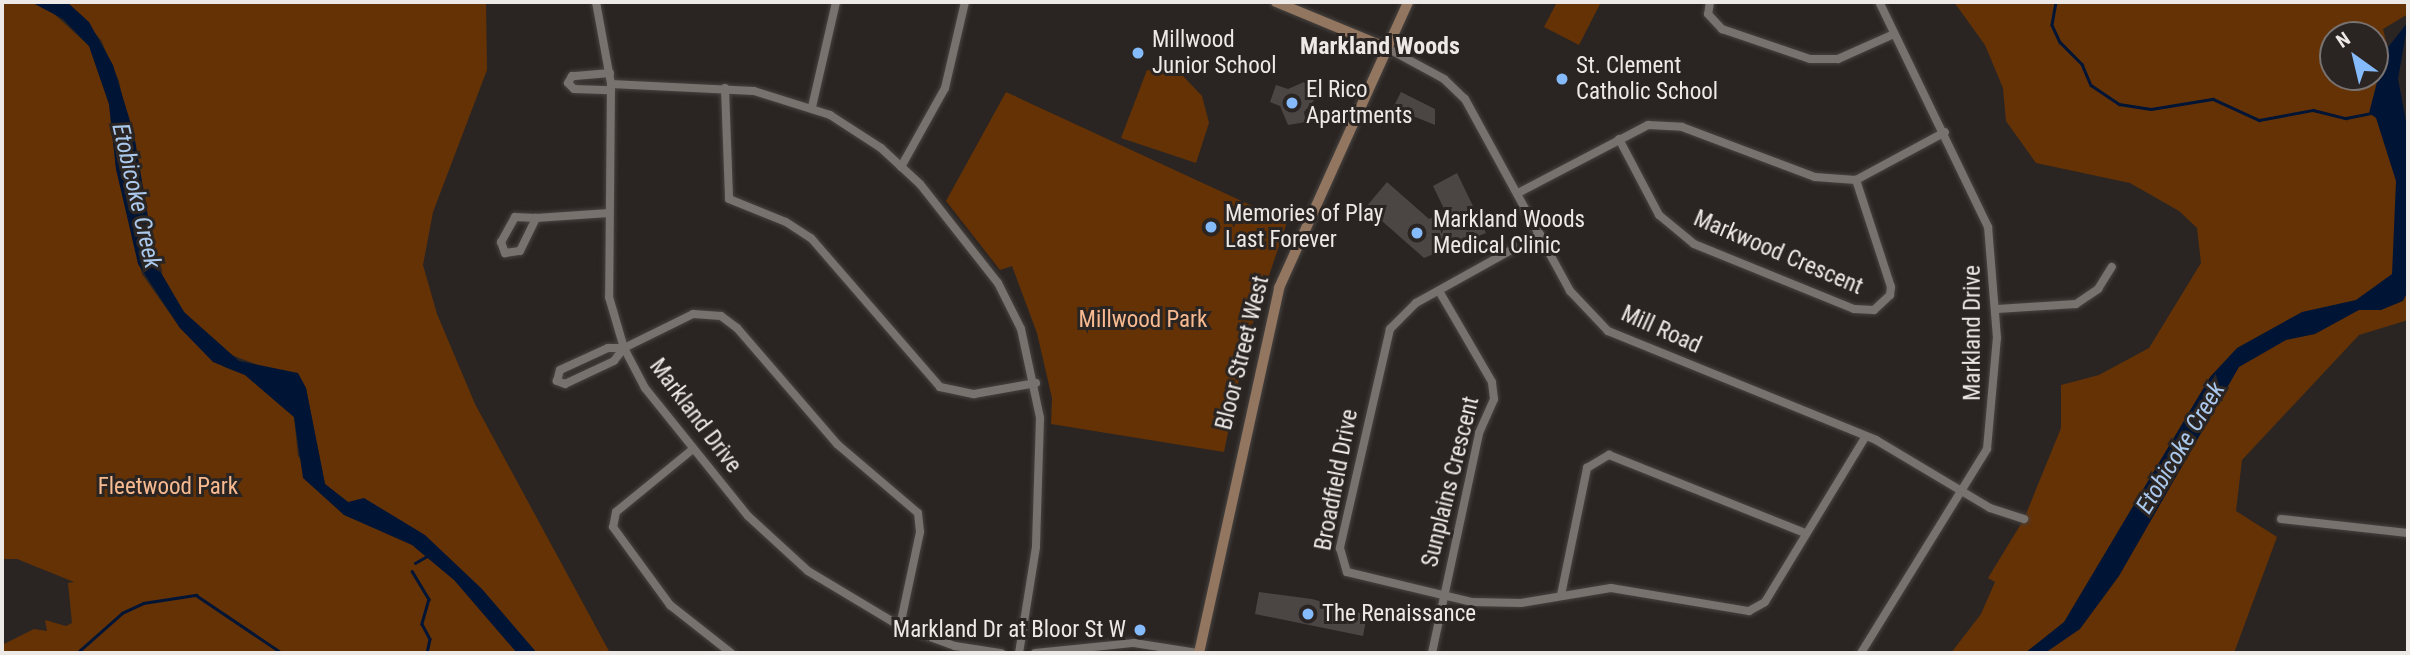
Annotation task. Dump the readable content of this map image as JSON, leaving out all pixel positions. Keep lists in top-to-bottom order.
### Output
{
  "streets": {
    "main road": ["Mill Road", "Bloor Street West"],
    "street": [
      "Markwood Crescent",
      "Markland Drive",
      "Broadfield Drive",
      "Sunplains Crescent"
    ]
  },
  "crossings": [
    ["Mill Road", "Markland Drive"],
    ["Mill Road", "Bloor Street West"],
    ["Mill Road", "Broadfield Drive"],
    ["Broadfield Drive", "Sunplains Crescent"]
  ],
  "districts": ["Markland Woods"],
  "water": ["Etobicoke Creek"],
  "parks": ["Millwood Park", "Fleetwood Park"],
  "places": [
    "Millwood Junior School",
    "St. Clement Catholic School",
    "El Rico Apartments",
    "Memories of Play Last Forever",
    "Markland Woods Medical Clinic",
    "The Renaissance",
    "Markland Dr at Bloor St W"
  ],
  "north": "top left"
}
